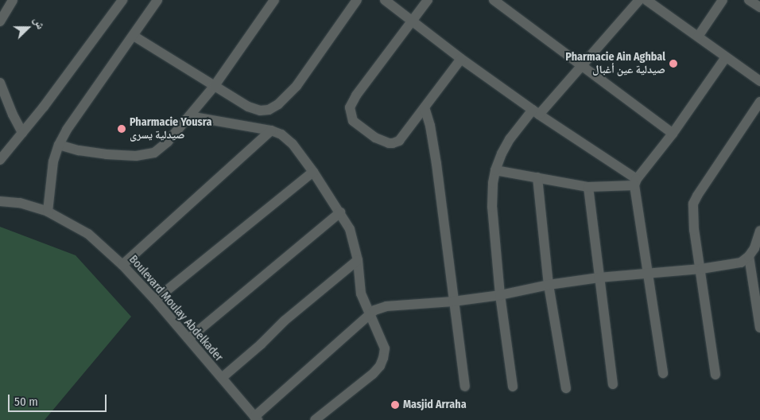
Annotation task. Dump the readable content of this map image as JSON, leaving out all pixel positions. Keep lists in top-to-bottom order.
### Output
{
  "streets": {
    "street": ["Boulevard Moulay Abdelkader"]
  },
  "places": ["Pharmacie Ain Aghbal صيدلية عين أغبال", "Pharmacie Yousra صيدلية يسرى", "Masjid Arraha"],
  "scale_bar": "50 m",
  "north": "right"
}
